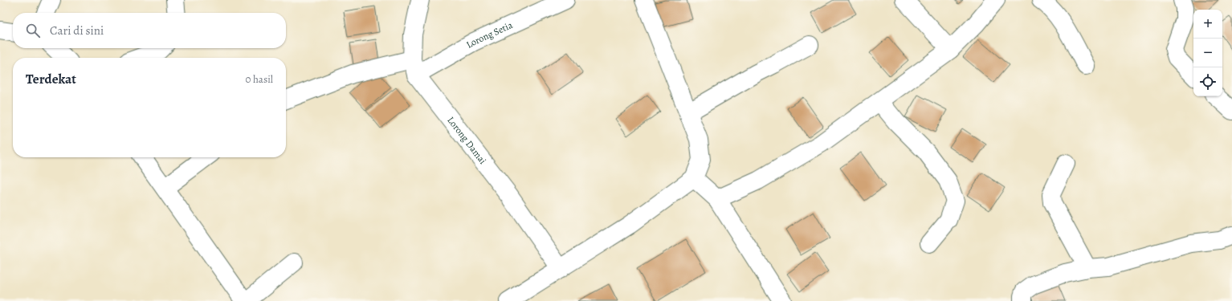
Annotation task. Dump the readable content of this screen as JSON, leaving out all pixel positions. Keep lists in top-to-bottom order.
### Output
{
  "streets": {
    "street": ["Lorong Setia", "Lorong Damai"]
  },
  "crossings": [
    ["Lorong Setia", "Lorong Damai"]
  ],
  "page": {
    "map_buttons": ["+", "−"],
    "search": "Cari di sini",
    "heading": ["Terdekat", "0 hasil"]
  }
}
